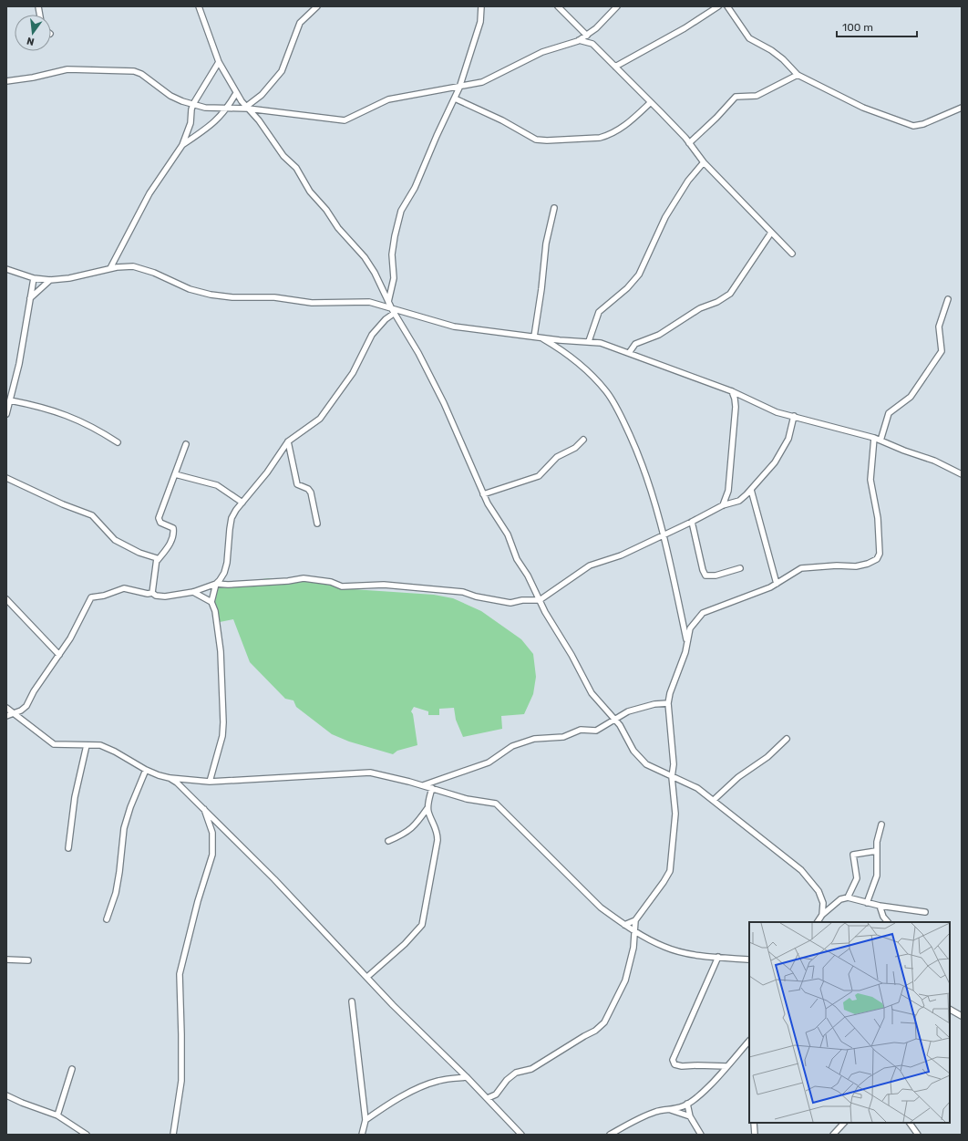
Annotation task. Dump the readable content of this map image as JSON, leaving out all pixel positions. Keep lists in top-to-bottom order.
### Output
{
  "scale_bar": "100 m",
  "north": "bottom"
}
